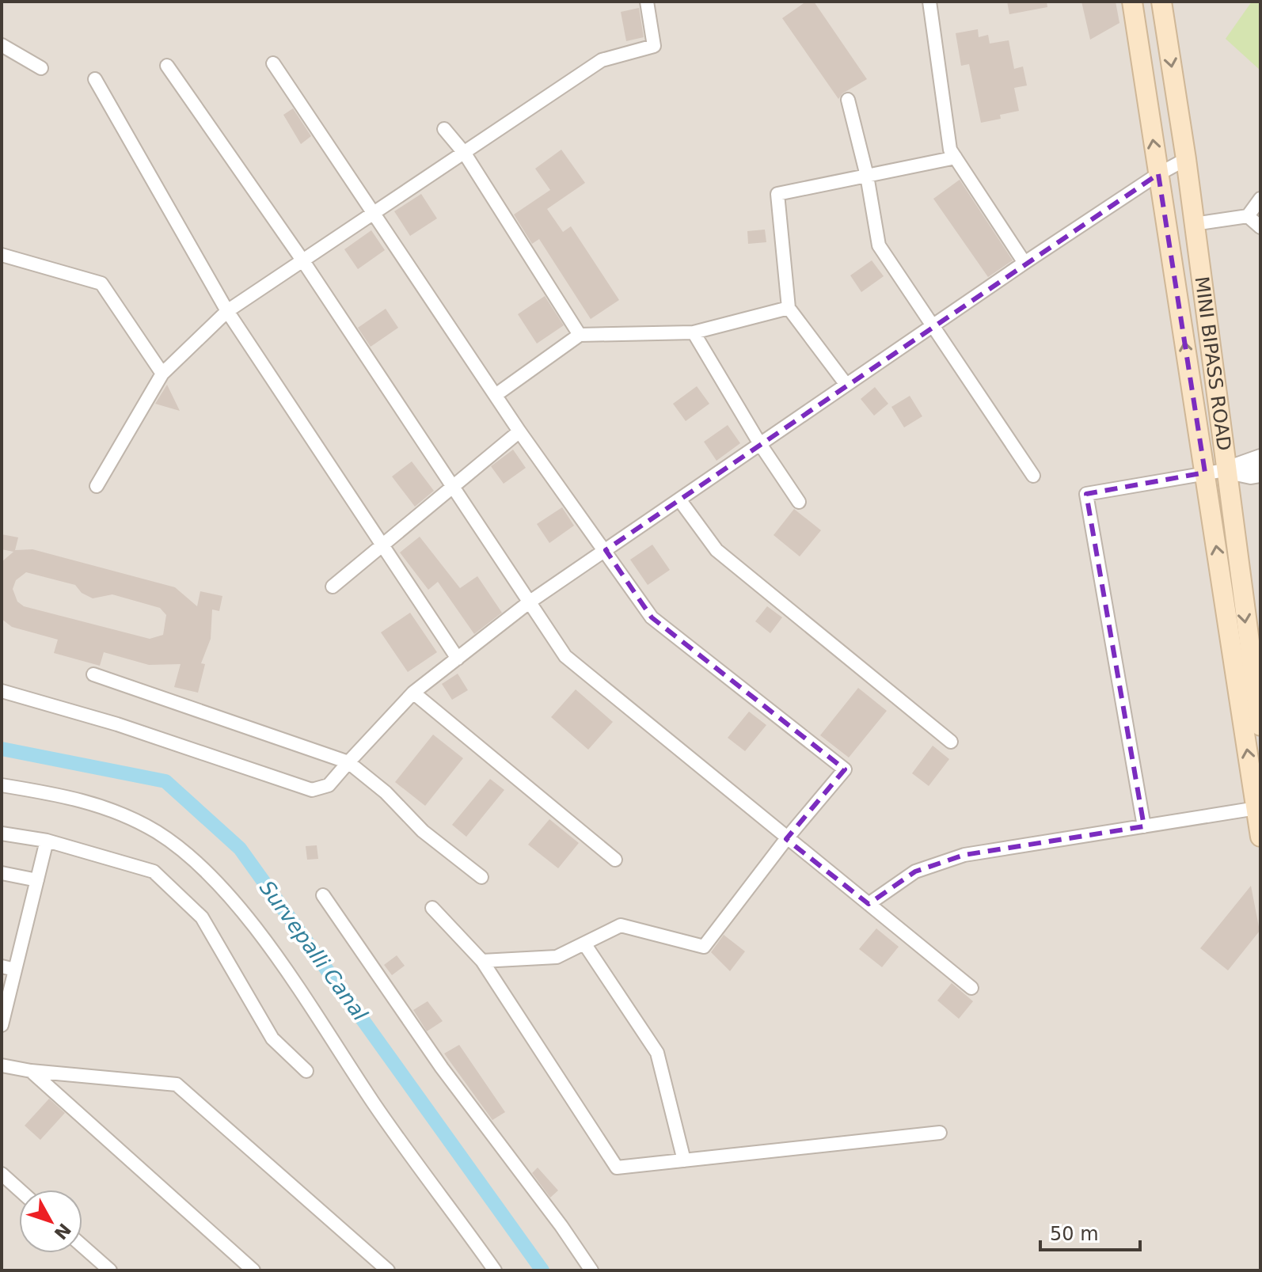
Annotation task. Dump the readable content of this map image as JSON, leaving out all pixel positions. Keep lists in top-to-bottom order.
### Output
{
  "streets": {
    "main road": ["MINI BIPASS ROAD"]
  },
  "water": ["Survepalli Canal"],
  "scale_bar": "50 m",
  "north": "bottom right"
}
